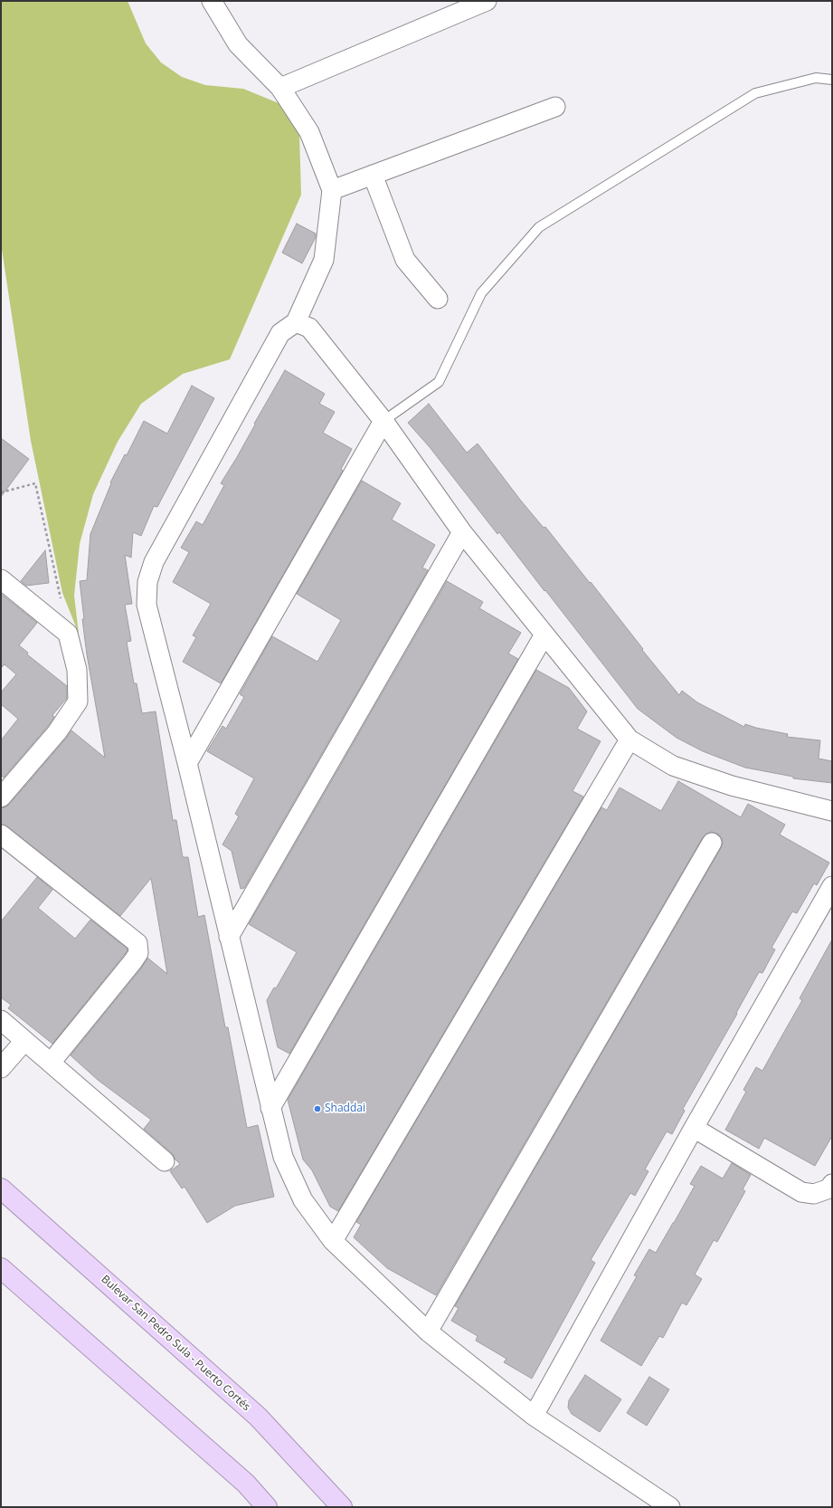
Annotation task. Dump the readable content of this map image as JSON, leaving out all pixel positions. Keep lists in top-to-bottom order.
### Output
{
  "streets": {
    "highway": ["Bulevar San Pedro Sula - Puerto Cortés"]
  },
  "places": ["Shaddai"]
}
